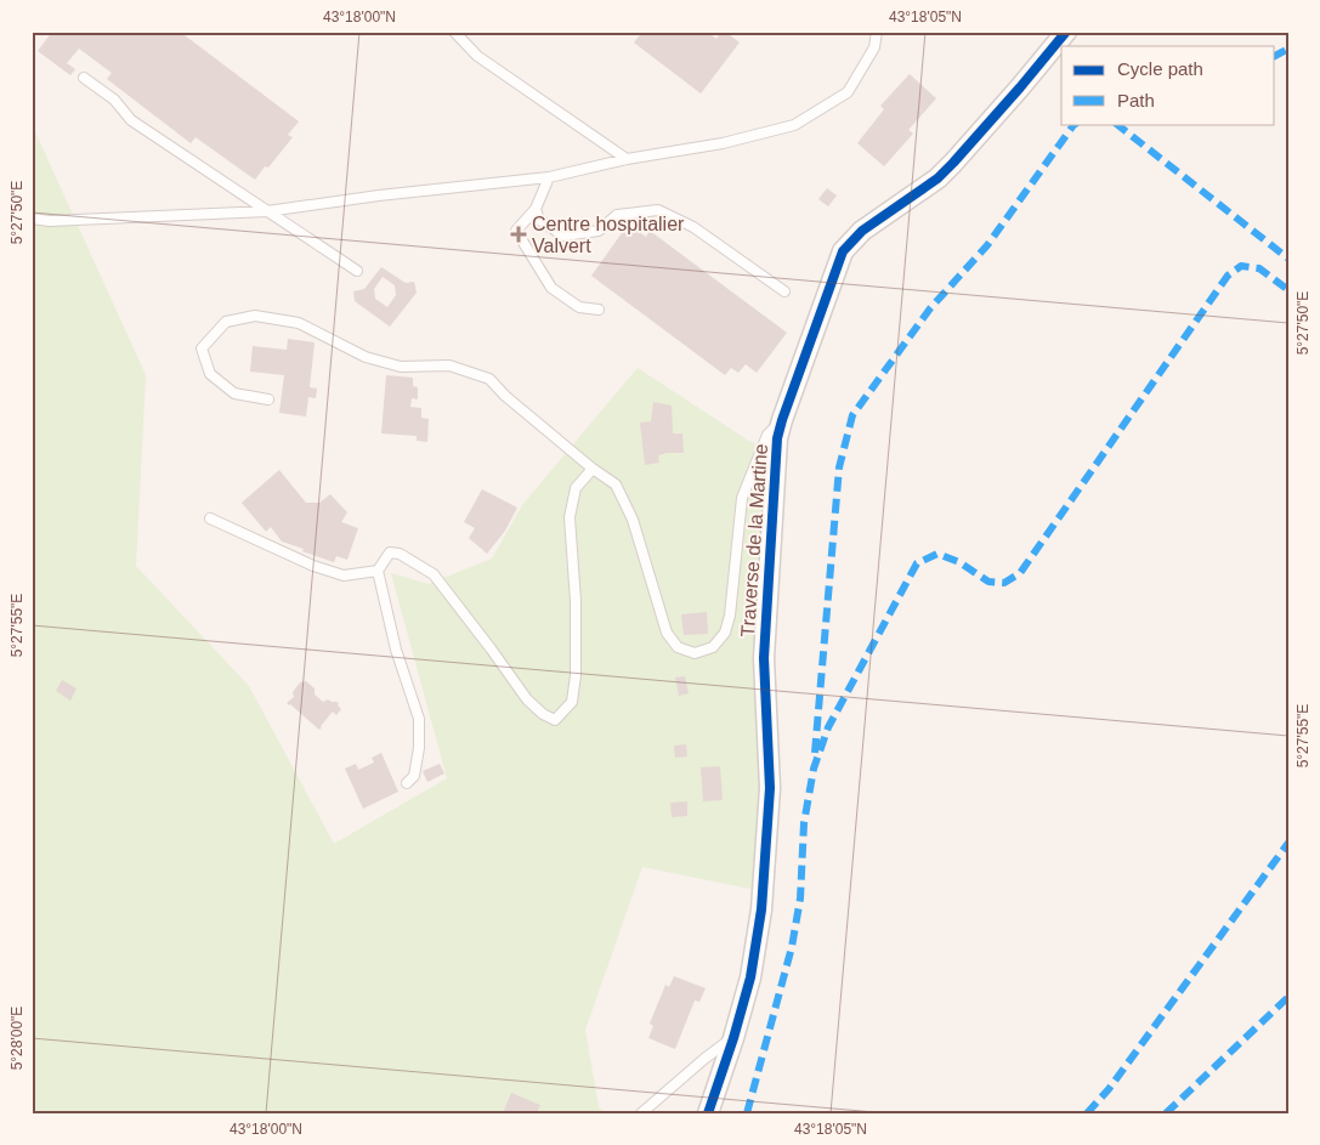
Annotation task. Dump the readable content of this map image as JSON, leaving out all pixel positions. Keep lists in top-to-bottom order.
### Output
{
  "streets": {
    "street": ["Traverse de la Martine"]
  },
  "places": {
    "health": ["Centre hospitalier Valvert"]
  },
  "legend": ["Cycle path", "Path"],
  "coordinates": [
    "43°18'00\"N",
    "43°18'05\"N",
    "5°27'50\"E",
    "5°27'55\"E",
    "5°28'00\"E"
  ]
}
